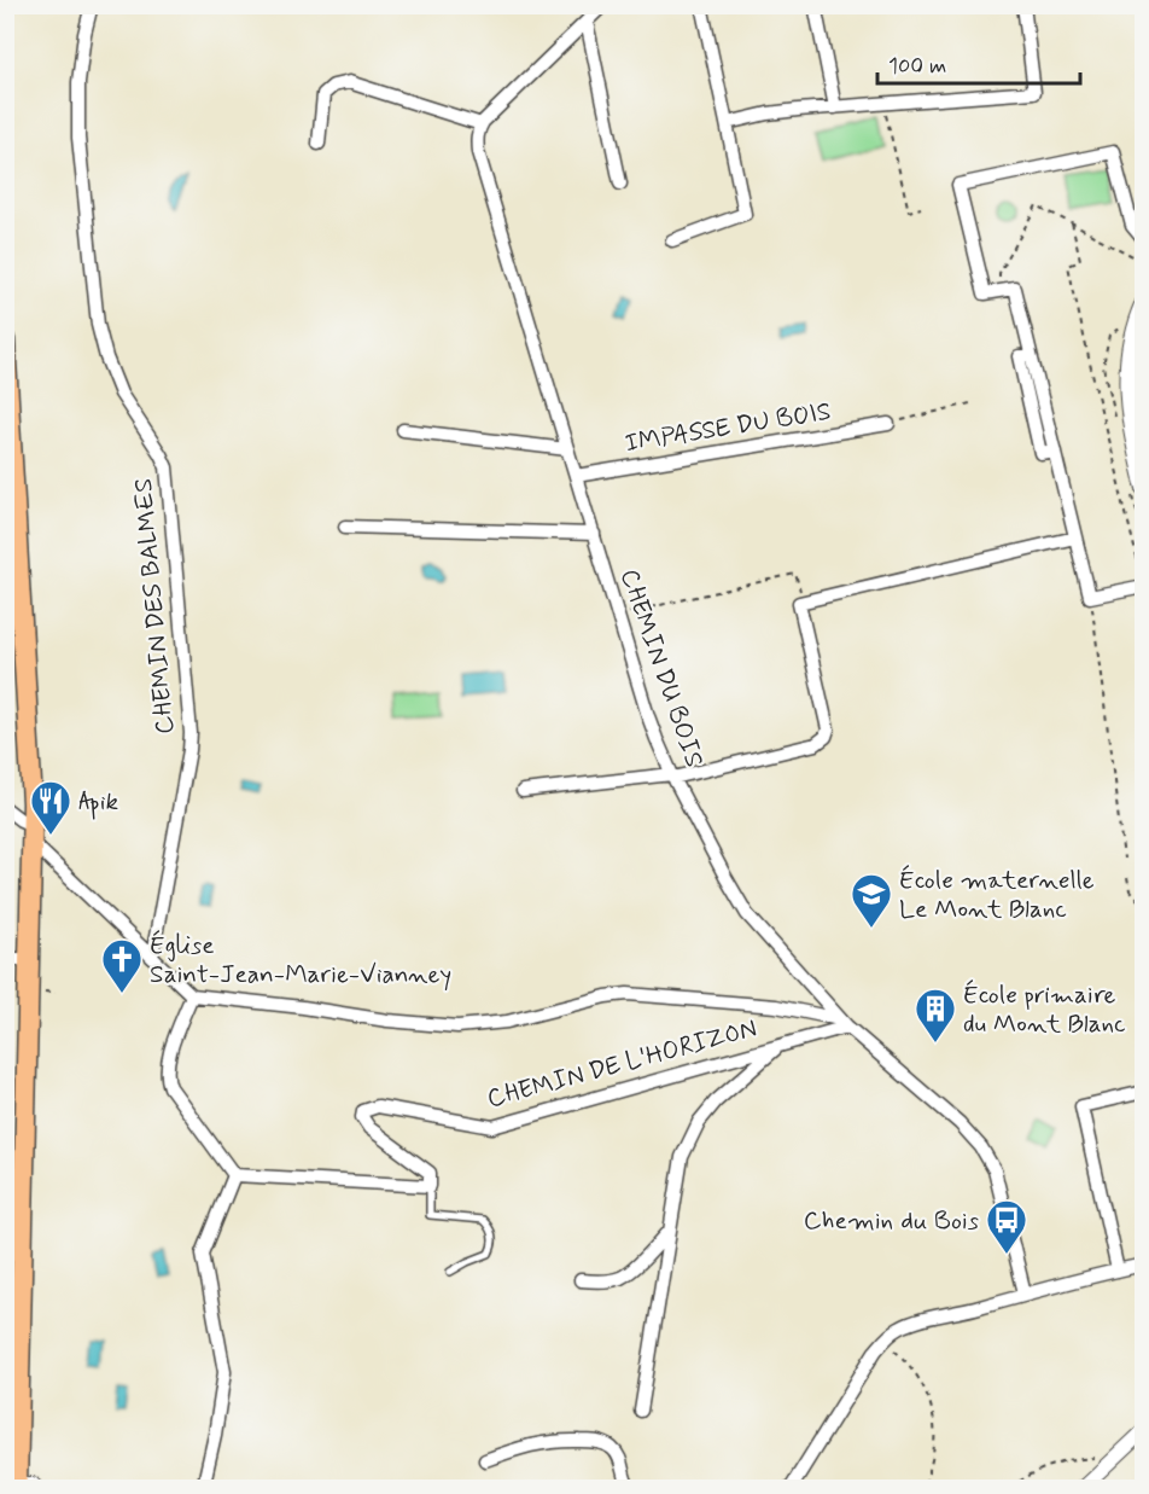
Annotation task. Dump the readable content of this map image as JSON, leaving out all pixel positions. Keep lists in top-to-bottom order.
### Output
{
  "streets": {
    "street": [
      "IMPASSE DU BOIS",
      "CHEMIN DES BALMES",
      "CHEMIN DU BOIS",
      "CHEMIN DE L'HORIZON"
    ]
  },
  "crossings": [
    ["IMPASSE DU BOIS", "CHEMIN DU BOIS"],
    ["CHEMIN DU BOIS", "CHEMIN DE L'HORIZON"]
  ],
  "places": {
    "restaurant": ["Apik"],
    "school or university": ["École maternelle Le Mont Blanc"],
    "church": ["Église Saint-Jean-Marie-Vianney"],
    "building": ["École primaire du Mont Blanc"],
    "bus stop": ["Chemin du Bois"]
  },
  "scale_bar": "100 m"
}
